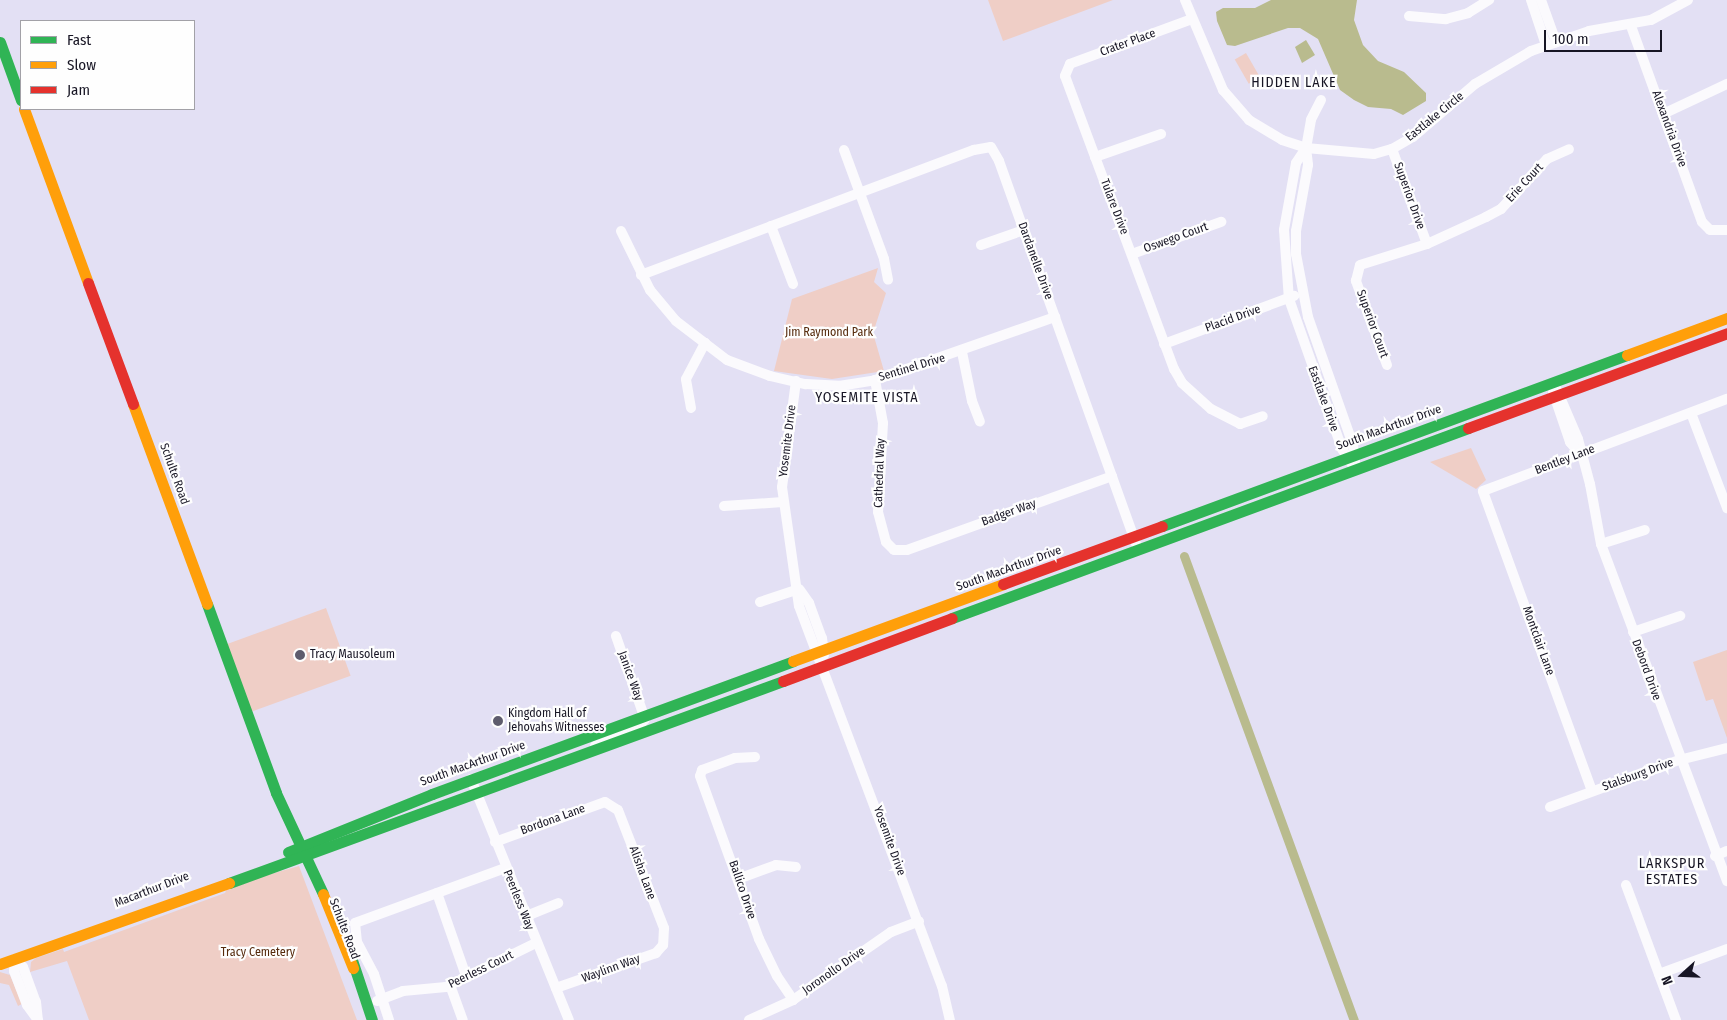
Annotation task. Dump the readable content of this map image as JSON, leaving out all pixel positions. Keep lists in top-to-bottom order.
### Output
{
  "streets": {
    "main road": ["South MacArthur Drive", "Schulte Road", "Macarthur Drive"],
    "street": [
      "Crater Place",
      "Eastlake Circle",
      "Alexandria Drive",
      "Erie Court",
      "Superior Drive",
      "Tulare Drive",
      "Oswego Court",
      "Dardanelle Drive",
      "Placid Drive",
      "Superior Court",
      "Sentinel Drive",
      "Eastlake Drive",
      "Yosemite Drive",
      "Bentley Lane",
      "Cathedral Way",
      "Badger Way",
      "Montclair Lane",
      "Debord Drive",
      "Janice Way",
      "Stalsburg Drive",
      "Bordona Lane",
      "Alisha Lane",
      "Ballico Drive",
      "Peerless Way",
      "Waylinn Way",
      "Peerless Court",
      "Joronollo Drive"
    ]
  },
  "crossings": [
    ["Crater Place", "Eastlake Circle"],
    ["Crater Place", "Tulare Drive"],
    ["Eastlake Circle", "Alexandria Drive"],
    ["Eastlake Circle", "Superior Drive"],
    ["Eastlake Circle", "Eastlake Drive"],
    ["Erie Court", "Superior Drive"],
    ["Erie Court", "Superior Court"],
    ["Superior Drive", "Superior Court"],
    ["Tulare Drive", "Oswego Court"],
    ["Tulare Drive", "Placid Drive"],
    ["Dardanelle Drive", "Sentinel Drive"],
    ["Dardanelle Drive", "South MacArthur Drive"],
    ["Dardanelle Drive", "Badger Way"],
    ["Placid Drive", "Eastlake Drive"],
    ["Sentinel Drive", "Yosemite Drive"],
    ["Sentinel Drive", "Cathedral Way"],
    ["Eastlake Drive", "South MacArthur Drive"],
    ["South MacArthur Drive", "Yosemite Drive"],
    ["South MacArthur Drive", "Schulte Road"],
    ["South MacArthur Drive", "Debord Drive"],
    ["South MacArthur Drive", "Janice Way"],
    ["South MacArthur Drive", "Macarthur Drive"],
    ["South MacArthur Drive", "Peerless Way"],
    ["Yosemite Drive", "Joronollo Drive"],
    ["Bentley Lane", "Montclair Lane"],
    ["Bentley Lane", "Debord Drive"],
    ["Cathedral Way", "Badger Way"],
    ["Schulte Road", "Macarthur Drive"],
    ["Montclair Lane", "Stalsburg Drive"],
    ["Debord Drive", "Stalsburg Drive"],
    ["Bordona Lane", "Alisha Lane"],
    ["Bordona Lane", "Peerless Way"],
    ["Alisha Lane", "Waylinn Way"],
    ["Ballico Drive", "Joronollo Drive"],
    ["Peerless Way", "Waylinn Way"],
    ["Peerless Way", "Peerless Court"]
  ],
  "districts": ["HIDDEN LAKE", "YOSEMITE VISTA", "LARKSPUR ESTATES"],
  "parks": ["Jim Raymond Park", "Tracy Cemetery"],
  "places": ["Tracy Mausoleum", "Kingdom Hall of Jehovahs Witnesses"],
  "legend": ["Fast", "Slow", "Jam"],
  "scale_bar": "100 m",
  "north": "left"
}
